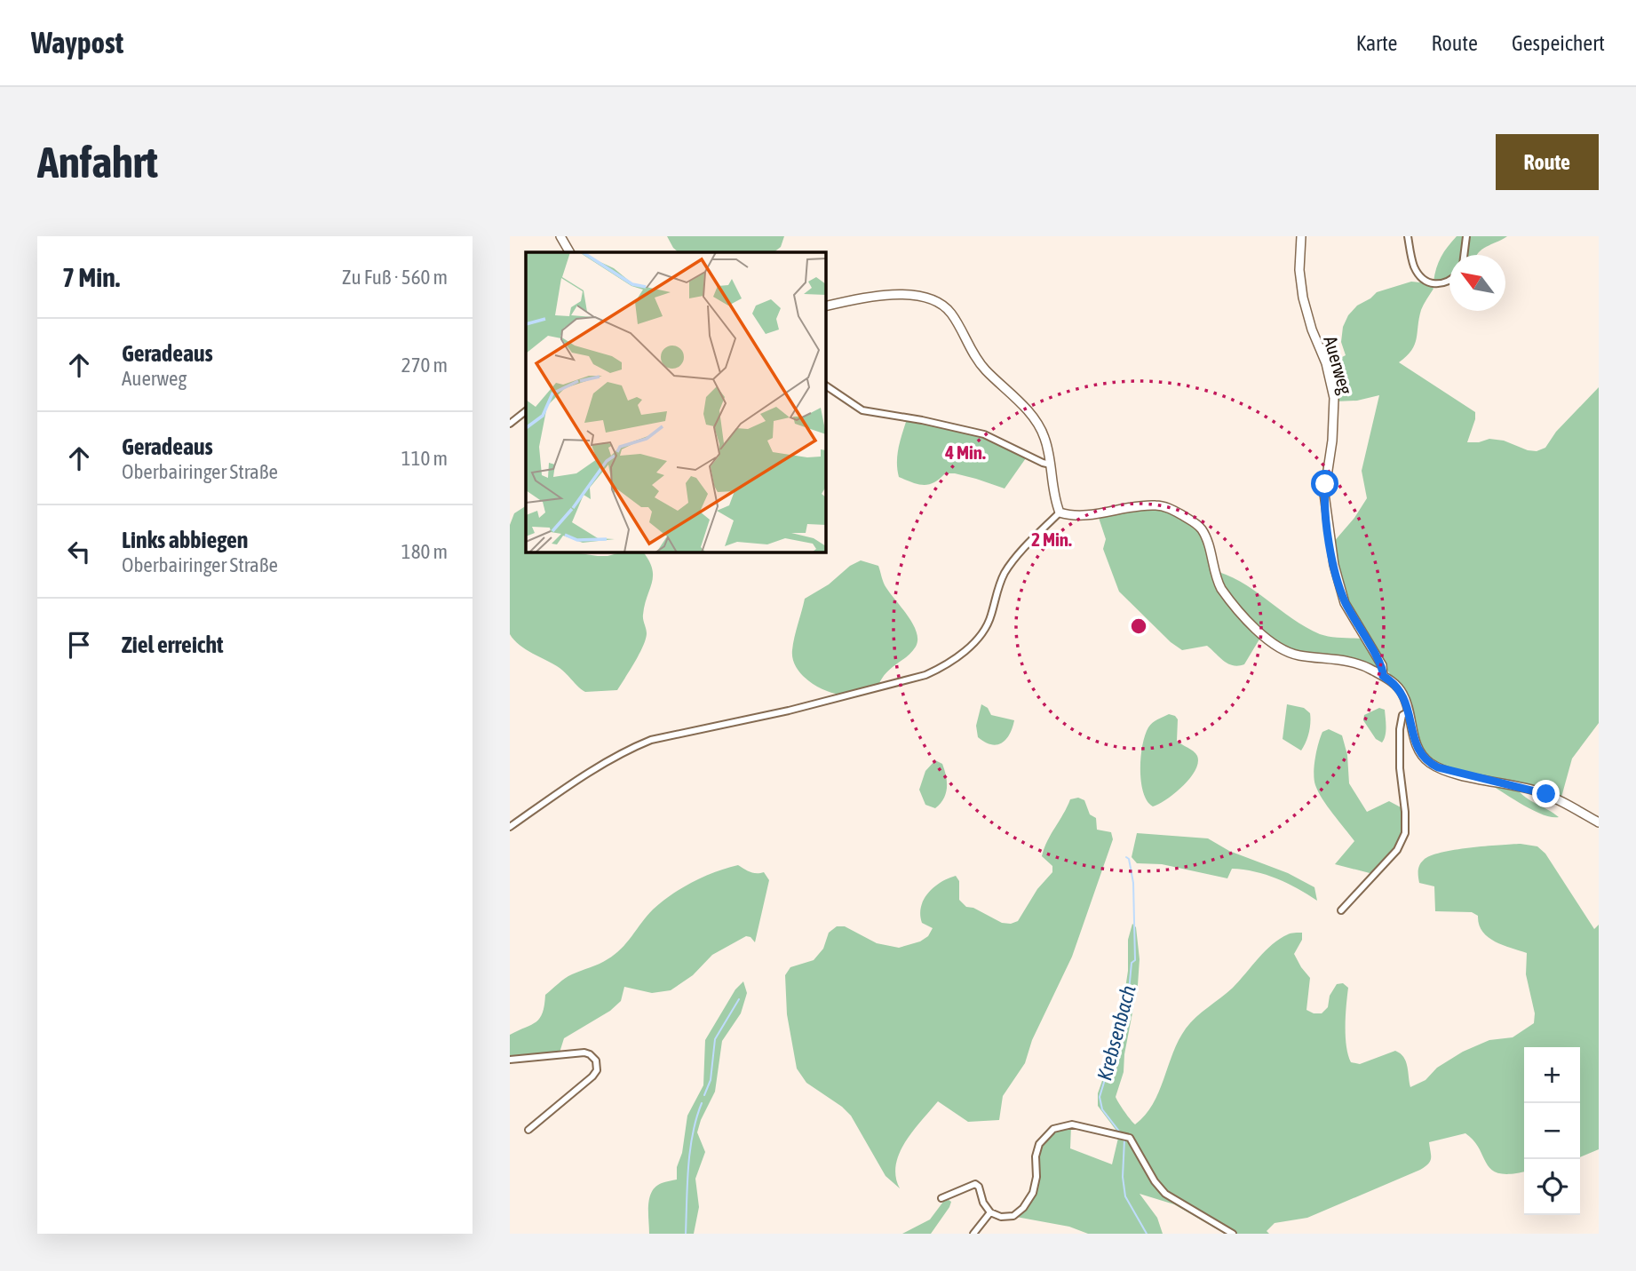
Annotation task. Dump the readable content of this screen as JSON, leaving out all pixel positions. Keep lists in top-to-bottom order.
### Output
{
  "streets": {
    "street": ["Auerweg"]
  },
  "water": ["Krebsenbach"],
  "north": "top left",
  "page": {
    "header": "Waypost",
    "nav": ["Karte", "Route", "Gespeichert"],
    "buttons": "Route",
    "title": "Anfahrt",
    "heading": ["7 Min.", "Zu Fuß · 560 m"],
    "list": [
      ["Geradeaus", "Auerweg", "270 m"],
      ["Geradeaus", "Oberbairinger Straße", "110 m"],
      ["Links abbiegen", "Oberbairinger Straße", "180 m"],
      "Ziel erreicht"
    ],
    "map_buttons": ["+", "−"]
  },
  "rings": ["4 Min.", "2 Min."]
}
